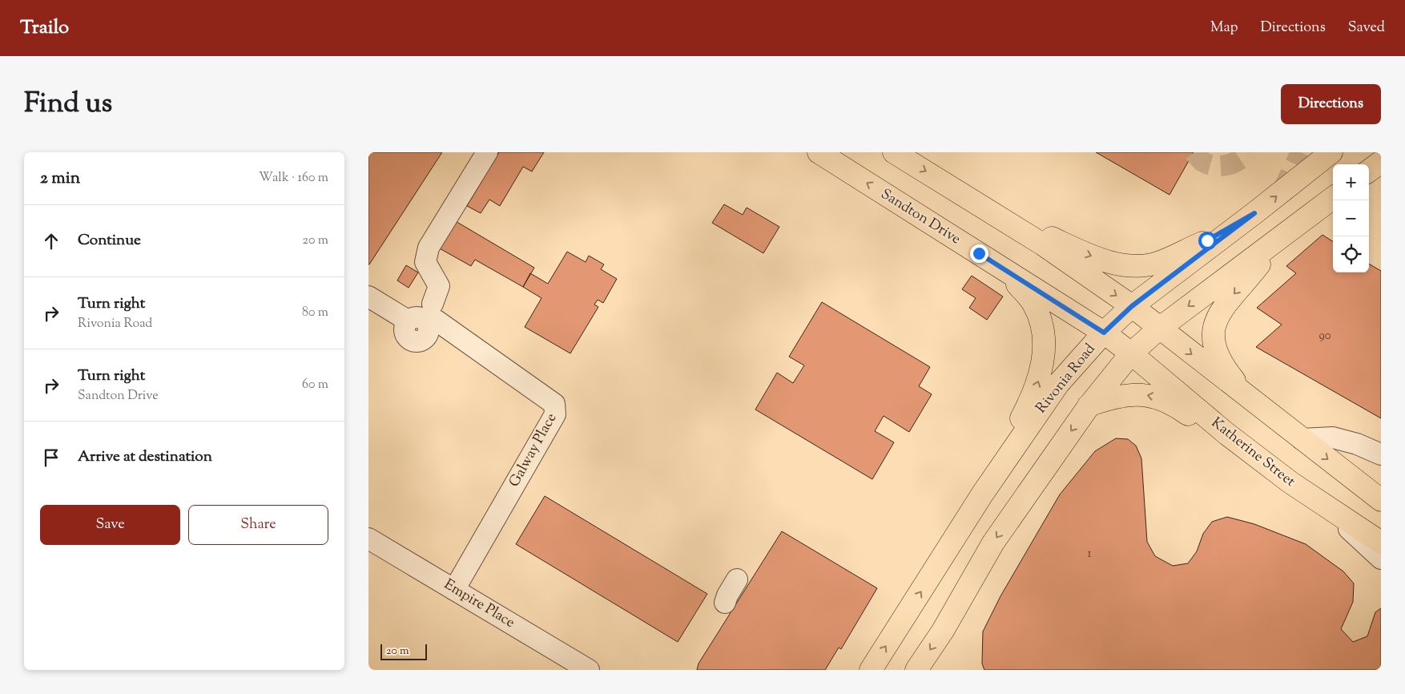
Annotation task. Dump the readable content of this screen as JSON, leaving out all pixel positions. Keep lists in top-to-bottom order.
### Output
{
  "streets": {
    "main road": ["Sandton Drive", "Rivonia Road", "Katherine Street"],
    "street": ["Galway Place", "Empire Place"]
  },
  "crossings": [
    ["Sandton Drive", "Rivonia Road"],
    ["Sandton Drive", "Katherine Street"],
    ["Rivonia Road", "Katherine Street"],
    ["Galway Place", "Empire Place"]
  ],
  "house_numbers": ["90", "1"],
  "scale_bar": "20 m",
  "page": {
    "header": "Trailo",
    "nav": ["Map", "Directions", "Saved"],
    "title": "Find us",
    "buttons": [
      "Directions",
      ["Save", "Share"]
    ],
    "heading": ["2 min", "Walk · 160 m"],
    "map_buttons": ["+", "−"],
    "list": [
      ["Continue", "20 m"],
      ["Turn right", "Rivonia Road", "80 m"],
      ["Turn right", "Sandton Drive", "60 m"],
      "Arrive at destination"
    ],
    "scale": "20 m"
  }
}
